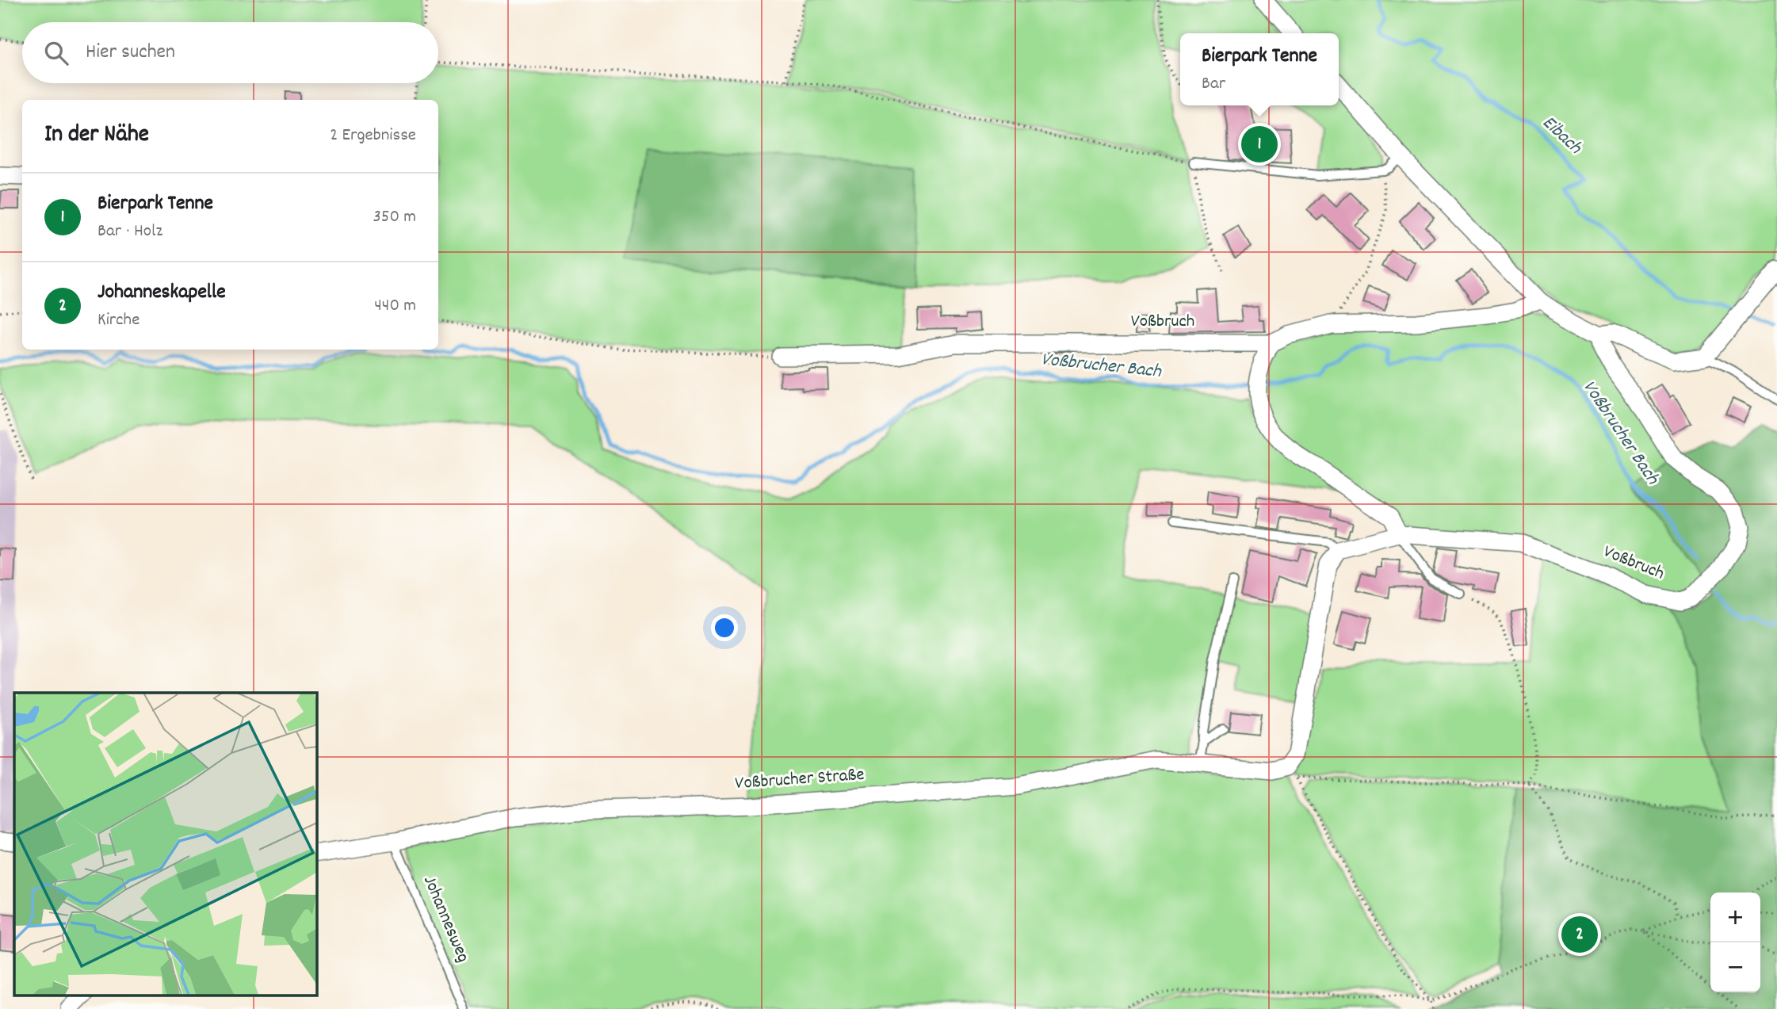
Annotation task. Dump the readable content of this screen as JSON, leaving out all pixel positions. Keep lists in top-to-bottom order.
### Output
{
  "streets": {
    "street": ["Voßbruch", "Voßbrucher Straße"],
    "lane": ["Johannesweg"]
  },
  "crossings": [
    ["Voßbrucher Straße", "Johannesweg"]
  ],
  "water": ["Eibach", "Voßbrucher Bach"],
  "page": {
    "search": "Hier suchen",
    "popup": ["Bierpark Tenne", "Bar"],
    "heading": ["In der Nähe", "2 Ergebnisse"],
    "pins": ["1", "2"],
    "list": [
      {
        "mark": "1",
        "name": "Bierpark Tenne",
        "note": "Bar · Holz",
        "value": "350 m"
      },
      {
        "mark": "2",
        "name": "Johanneskapelle",
        "note": "Kirche",
        "value": "440 m"
      }
    ],
    "map_buttons": ["+", "−"]
  }
}
